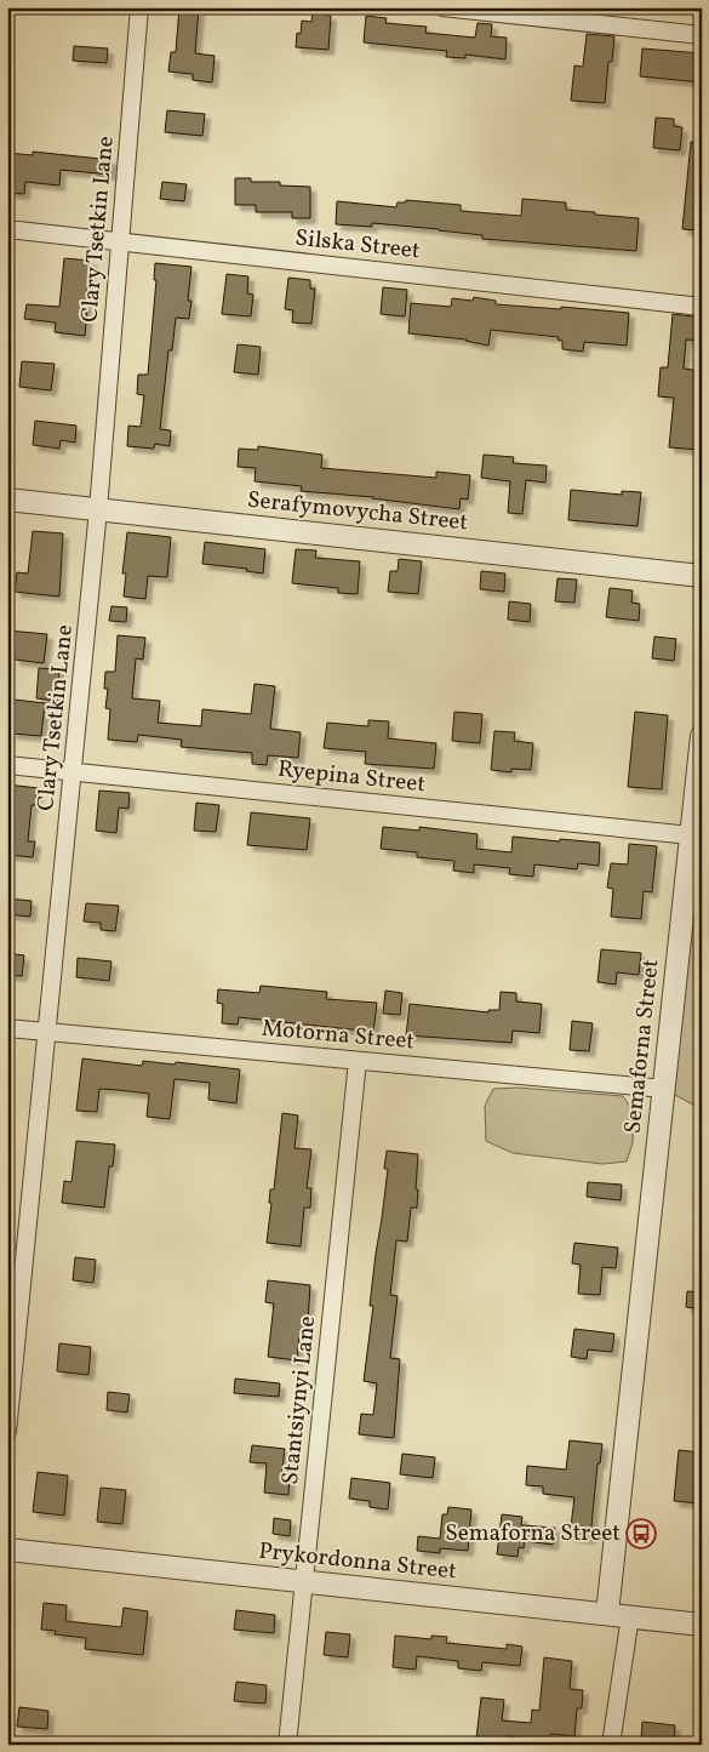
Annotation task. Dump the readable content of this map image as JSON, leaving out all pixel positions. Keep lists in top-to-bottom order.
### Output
{
  "streets": {
    "street": [
      "Clary Tsetkin Lane",
      "Silska Street",
      "Serafymovycha Street",
      "Ryepina Street",
      "Motorna Street",
      "Semaforna Street",
      "Stantsiynyi Lane",
      "Prykordonna Street"
    ]
  },
  "crossings": [
    ["Clary Tsetkin Lane", "Silska Street"],
    ["Clary Tsetkin Lane", "Serafymovycha Street"],
    ["Clary Tsetkin Lane", "Ryepina Street"],
    ["Clary Tsetkin Lane", "Motorna Street"],
    ["Ryepina Street", "Semaforna Street"],
    ["Motorna Street", "Semaforna Street"],
    ["Motorna Street", "Stantsiynyi Lane"],
    ["Semaforna Street", "Prykordonna Street"],
    ["Stantsiynyi Lane", "Prykordonna Street"]
  ],
  "places": {
    "bus stop": ["Semaforna Street"]
  }
}
